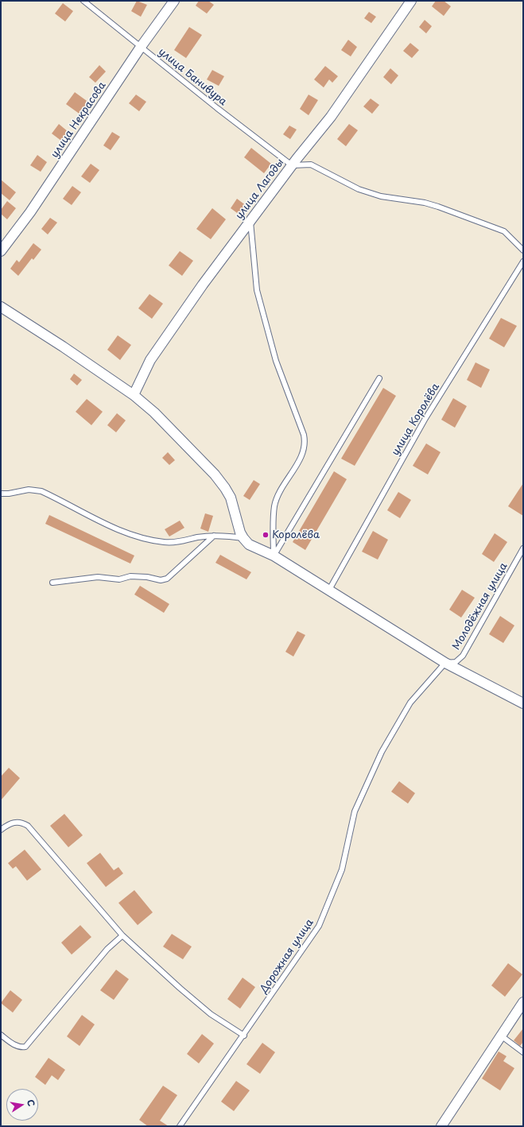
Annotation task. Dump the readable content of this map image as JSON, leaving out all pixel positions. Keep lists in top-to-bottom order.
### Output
{
  "streets": {
    "street": ["улица Некрасова", "улица Лагоды"],
    "lane": [
      "улица Банивура",
      "улица Королёва",
      "Молодёжная улица",
      "Дорожная улица"
    ]
  },
  "crossings": [
    ["улица Банивура", "улица Некрасова"],
    ["улица Банивура", "улица Лагоды"],
    ["Молодёжная улица", "Дорожная улица"]
  ],
  "places": ["Королёва"],
  "north": "right"
}
